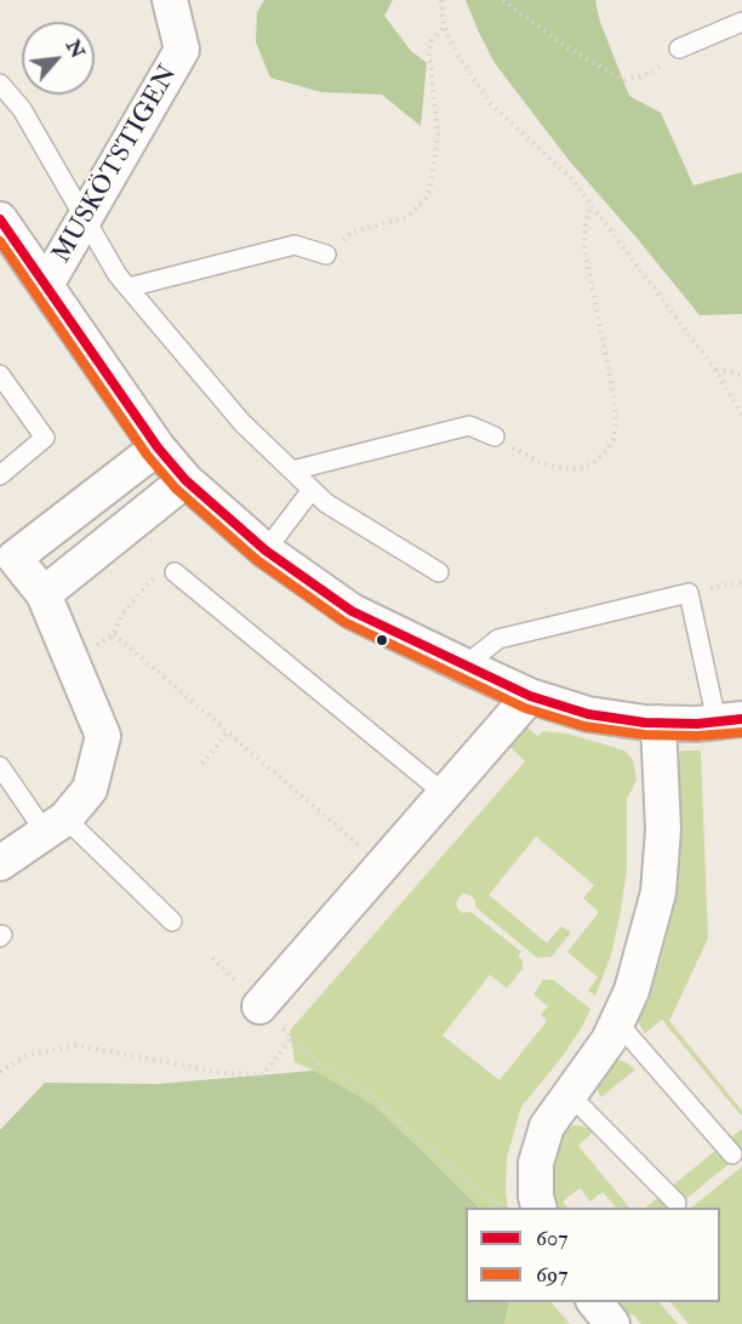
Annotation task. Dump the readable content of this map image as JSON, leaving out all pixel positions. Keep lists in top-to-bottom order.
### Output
{
  "streets": {
    "street": ["MUSKÖTSTIGEN"]
  },
  "lines": ["transit line 607", "transit line 697"],
  "legend": ["607", "697"],
  "north": "top right"
}
